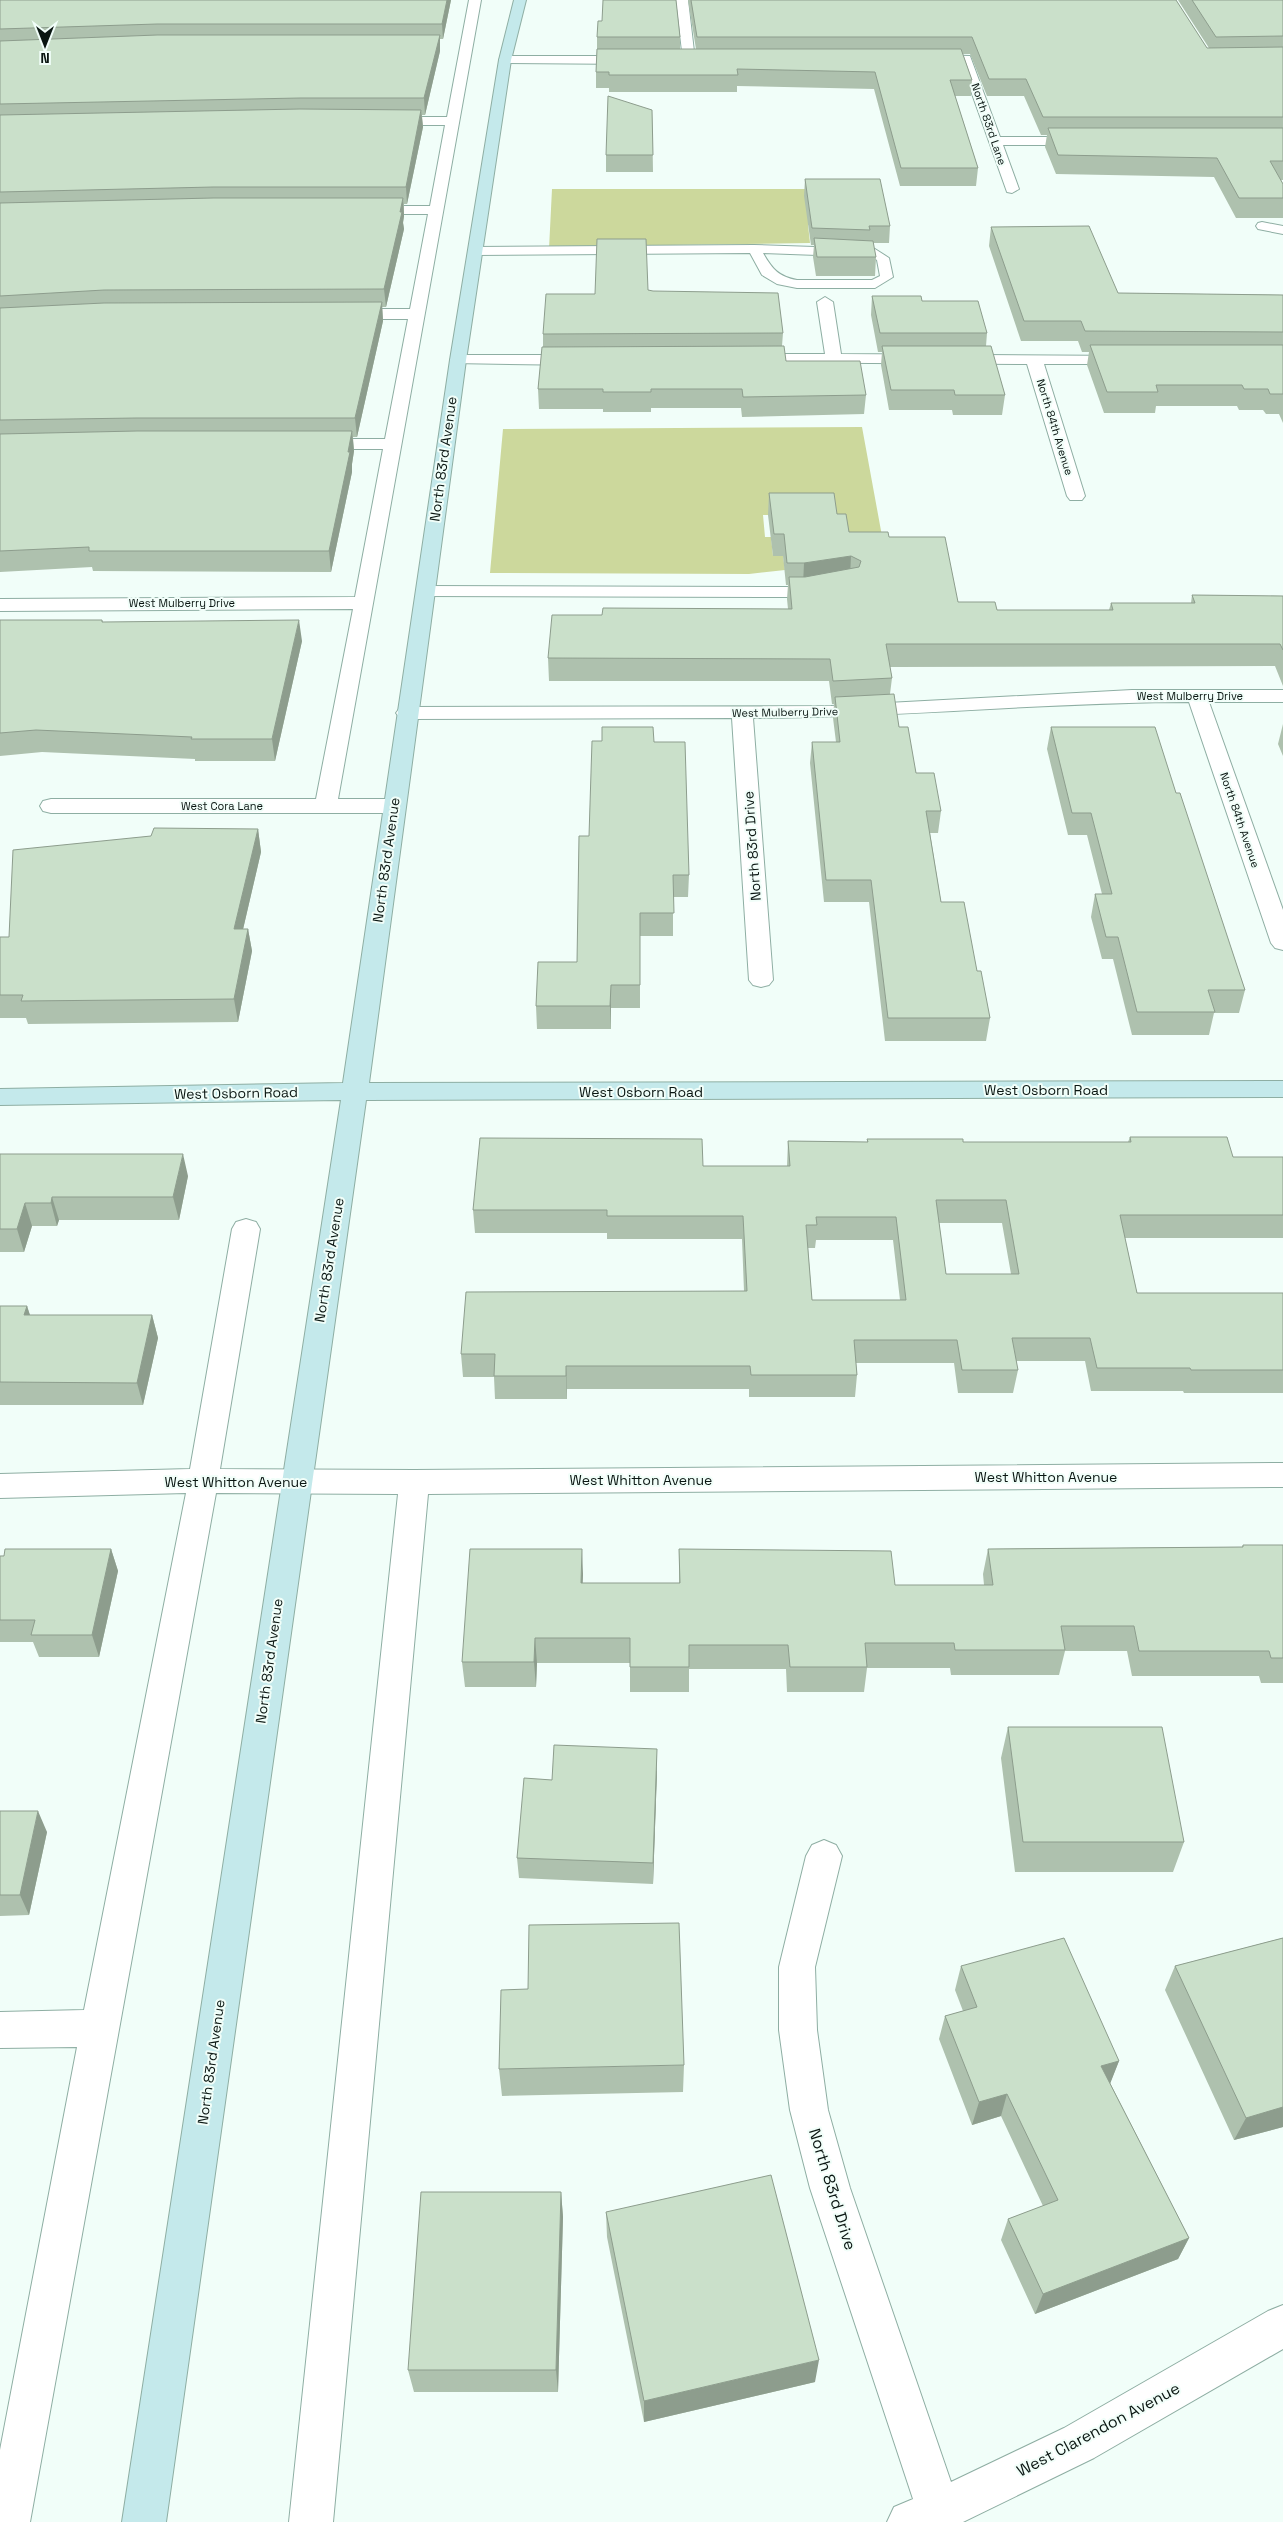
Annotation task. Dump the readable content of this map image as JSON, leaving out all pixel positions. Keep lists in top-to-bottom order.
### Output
{
  "streets": {
    "main road": ["North 83rd Avenue", "West Osborn Road"],
    "street": [
      "North 83rd Lane",
      "North 84th Avenue",
      "West Mulberry Drive",
      "West Cora Lane",
      "North 83rd Drive",
      "West Whitton Avenue",
      "West Clarendon Avenue"
    ]
  },
  "crossings": [
    ["North 84th Avenue", "West Mulberry Drive"],
    ["North 83rd Avenue", "West Mulberry Drive"],
    ["North 83rd Avenue", "West Cora Lane"],
    ["North 83rd Avenue", "West Osborn Road"],
    ["North 83rd Avenue", "West Whitton Avenue"],
    ["West Mulberry Drive", "North 83rd Drive"],
    ["North 83rd Drive", "West Clarendon Avenue"]
  ],
  "north": "bottom"
}
